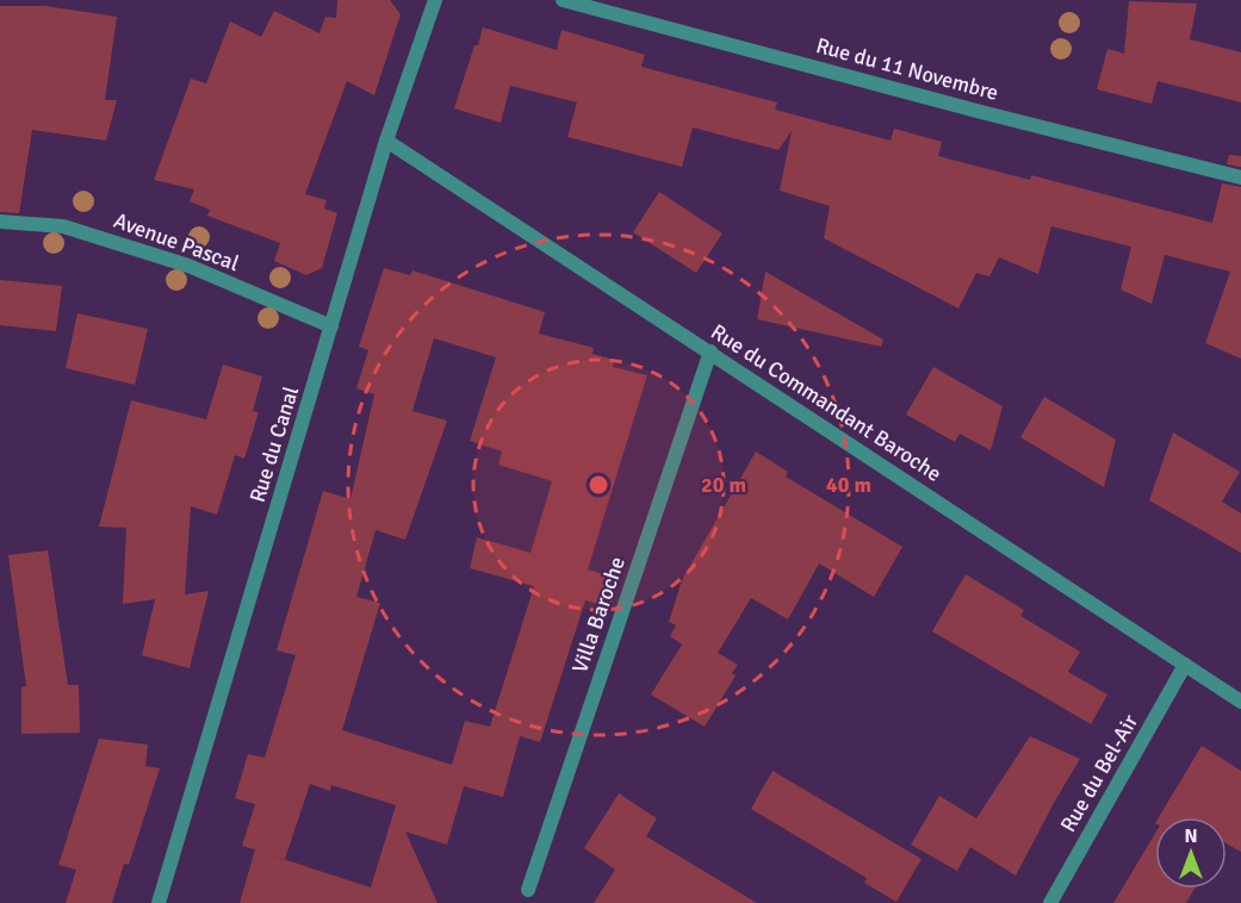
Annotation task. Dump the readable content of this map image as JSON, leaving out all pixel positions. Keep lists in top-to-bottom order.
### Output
{
  "streets": {
    "street": [
      "Rue du 11 Novembre",
      "Avenue Pascal",
      "Rue du Commandant Baroche",
      "Rue du Canal",
      "Villa Baroche",
      "Rue du Bel-Air"
    ]
  },
  "crossings": [
    ["Avenue Pascal", "Rue du Canal"],
    ["Rue du Commandant Baroche", "Rue du Canal"],
    ["Rue du Commandant Baroche", "Villa Baroche"],
    ["Rue du Commandant Baroche", "Rue du Bel-Air"]
  ],
  "north": "top",
  "rings": ["20 m", "40 m"]
}
